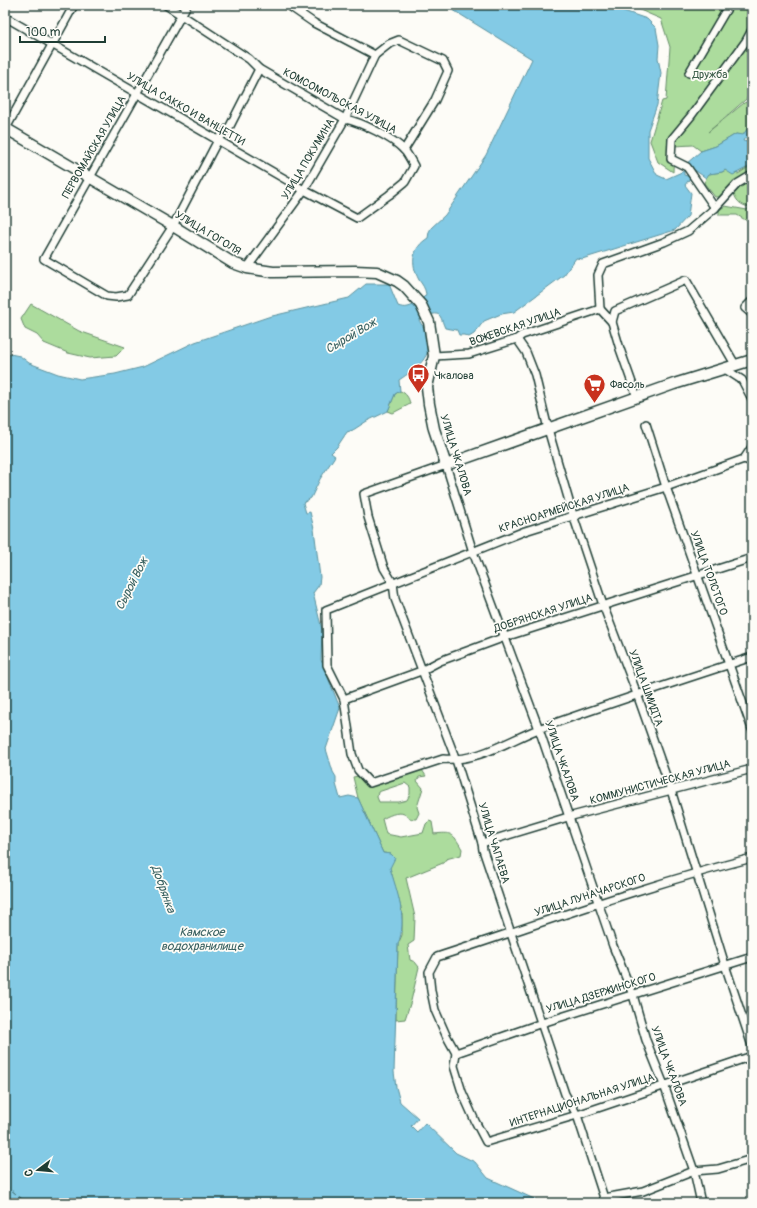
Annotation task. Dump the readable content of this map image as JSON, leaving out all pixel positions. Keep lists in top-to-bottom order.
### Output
{
  "streets": {
    "main road": ["УЛИЦА ГОГОЛЯ", "УЛИЦА ЧКАЛОВА"],
    "street": [
      "КОМСОМОЛЬСКАЯ УЛИЦА",
      "УЛИЦА САККО И ВАНЦЕТТИ",
      "ПЕРВОМАЙСКАЯ УЛИЦА",
      "УЛИЦА ПОКУМИНА",
      "ВОЖЕВСКАЯ УЛИЦА",
      "КРАСНОАРМЕЙСКАЯ УЛИЦА",
      "УЛИЦА ТОЛСТОГО",
      "ДОБРЯНСКАЯ УЛИЦА",
      "УЛИЦА ШМИДТА",
      "КОММУНИСТИЧЕСКАЯ УЛИЦА",
      "УЛИЦА ЧАПАЕВА",
      "УЛИЦА ЛУНАЧАРСКОГО",
      "УЛИЦА ДЗЕРЖИНСКОГО",
      "ИНТЕРНАЦИОНАЛЬНАЯ УЛИЦА"
    ]
  },
  "crossings": [
    ["КОМСОМОЛЬСКАЯ УЛИЦА", "УЛИЦА САККО И ВАНЦЕТТИ"],
    ["КОМСОМОЛЬСКАЯ УЛИЦА", "ПЕРВОМАЙСКАЯ УЛИЦА"],
    ["КОМСОМОЛЬСКАЯ УЛИЦА", "УЛИЦА ПОКУМИНА"],
    ["УЛИЦА САККО И ВАНЦЕТТИ", "ПЕРВОМАЙСКАЯ УЛИЦА"],
    ["УЛИЦА САККО И ВАНЦЕТТИ", "УЛИЦА ПОКУМИНА"],
    ["ПЕРВОМАЙСКАЯ УЛИЦА", "УЛИЦА ГОГОЛЯ"],
    ["УЛИЦА ПОКУМИНА", "УЛИЦА ГОГОЛЯ"],
    ["УЛИЦА ГОГОЛЯ", "УЛИЦА ЧКАЛОВА"],
    ["ВОЖЕВСКАЯ УЛИЦА", "УЛИЦА ЧКАЛОВА"],
    ["ВОЖЕВСКАЯ УЛИЦА", "УЛИЦА ШМИДТА"],
    ["УЛИЦА ЧКАЛОВА", "КРАСНОАРМЕЙСКАЯ УЛИЦА"],
    ["УЛИЦА ЧКАЛОВА", "ДОБРЯНСКАЯ УЛИЦА"],
    ["УЛИЦА ЧКАЛОВА", "КОММУНИСТИЧЕСКАЯ УЛИЦА"],
    ["УЛИЦА ЧКАЛОВА", "УЛИЦА ЧАПАЕВА"],
    ["УЛИЦА ЧКАЛОВА", "УЛИЦА ЛУНАЧАРСКОГО"],
    ["УЛИЦА ЧКАЛОВА", "УЛИЦА ДЗЕРЖИНСКОГО"],
    ["УЛИЦА ЧКАЛОВА", "ИНТЕРНАЦИОНАЛЬНАЯ УЛИЦА"],
    ["КРАСНОАРМЕЙСКАЯ УЛИЦА", "УЛИЦА ТОЛСТОГО"],
    ["КРАСНОАРМЕЙСКАЯ УЛИЦА", "ДОБРЯНСКАЯ УЛИЦА"],
    ["КРАСНОАРМЕЙСКАЯ УЛИЦА", "УЛИЦА ШМИДТА"],
    ["КРАСНОАРМЕЙСКАЯ УЛИЦА", "УЛИЦА ЧАПАЕВА"],
    ["УЛИЦА ТОЛСТОГО", "ДОБРЯНСКАЯ УЛИЦА"],
    ["ДОБРЯНСКАЯ УЛИЦА", "УЛИЦА ШМИДТА"],
    ["ДОБРЯНСКАЯ УЛИЦА", "УЛИЦА ЧАПАЕВА"],
    ["УЛИЦА ШМИДТА", "КОММУНИСТИЧЕСКАЯ УЛИЦА"],
    ["УЛИЦА ШМИДТА", "УЛИЦА ЛУНАЧАРСКОГО"],
    ["УЛИЦА ШМИДТА", "УЛИЦА ДЗЕРЖИНСКОГО"],
    ["КОММУНИСТИЧЕСКАЯ УЛИЦА", "УЛИЦА ЧАПАЕВА"],
    ["УЛИЦА ЧАПАЕВА", "УЛИЦА ЛУНАЧАРСКОГО"],
    ["УЛИЦА ЧАПАЕВА", "УЛИЦА ДЗЕРЖИНСКОГО"],
    ["УЛИЦА ЧАПАЕВА", "ИНТЕРНАЦИОНАЛЬНАЯ УЛИЦА"],
    ["УЛИЦА ЛУНАЧАРСКОГО", "УЛИЦА ДЗЕРЖИНСКОГО"],
    ["УЛИЦА ЛУНАЧАРСКОГО", "ИНТЕРНАЦИОНАЛЬНАЯ УЛИЦА"],
    ["УЛИЦА ДЗЕРЖИНСКОГО", "ИНТЕРНАЦИОНАЛЬНАЯ УЛИЦА"]
  ],
  "water": ["Сырой Вож", "Добрянка", "Камское водохранилище"],
  "parks": ["Дружба"],
  "places": {
    "bus stop": ["Чкалова"],
    "supermarket": ["Фасоль"]
  },
  "scale_bar": "100 m",
  "north": "left"
}
